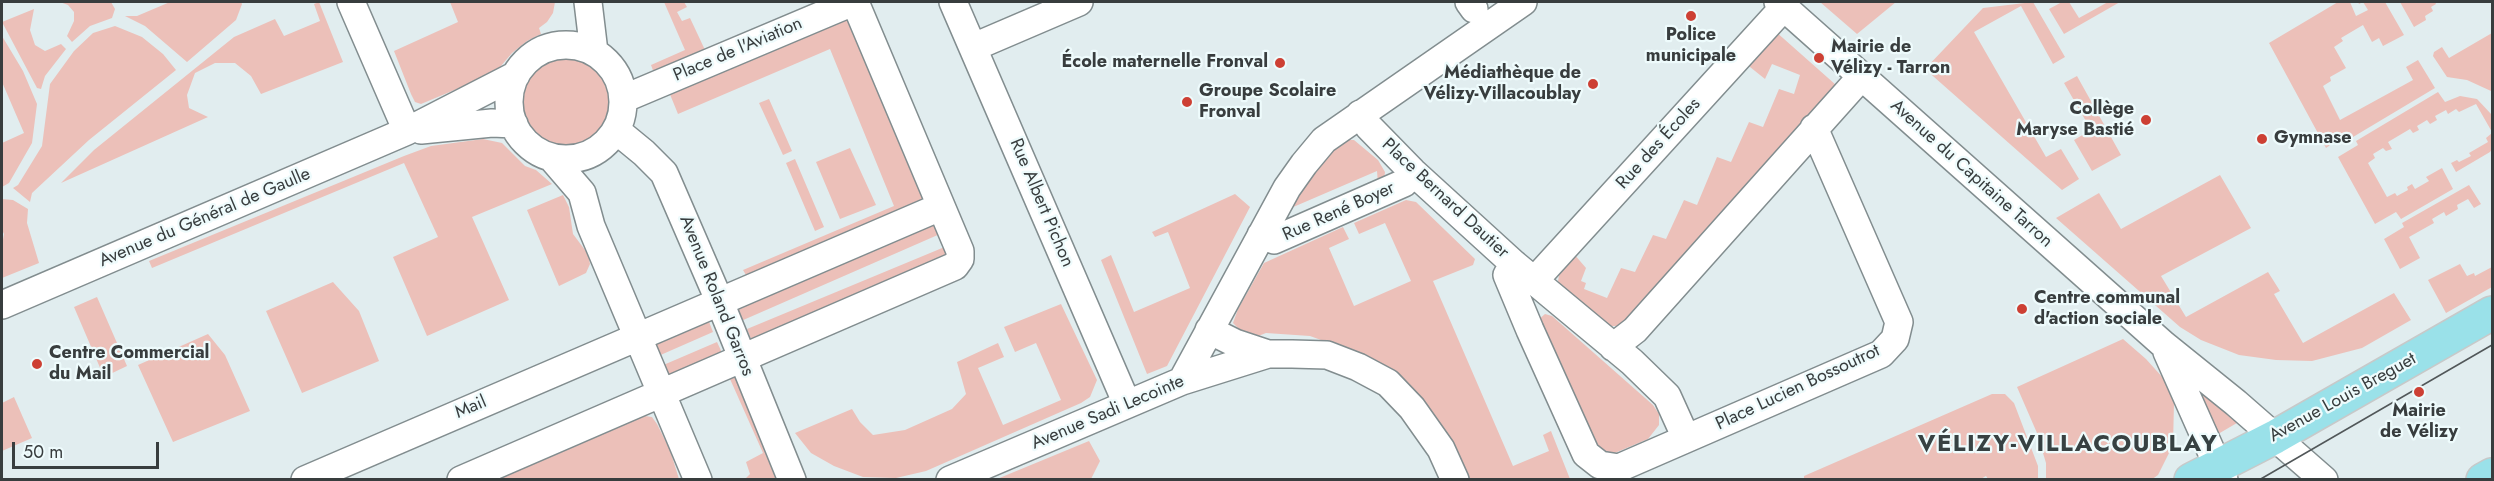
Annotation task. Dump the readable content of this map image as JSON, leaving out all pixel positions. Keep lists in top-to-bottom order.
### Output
{
  "streets": {
    "main road": ["Avenue Louis Breguet"],
    "street": [
      "Place de l'Aviation",
      "Rue des Écoles",
      "Avenue du Capitaine Tarron",
      "Place Bernard Dautier",
      "Rue Albert Pichon",
      "Rue René Boyer",
      "Avenue du Général de Gaulle",
      "Avenue Roland Garros",
      "Place Lucien Bossoutrot",
      "Mail",
      "Avenue Sadi Lecointe"
    ]
  },
  "crossings": [
    ["Place de l'Aviation", "Avenue du Général de Gaulle"],
    ["Place de l'Aviation", "Avenue Roland Garros"],
    ["Rue des Écoles", "Avenue du Capitaine Tarron"],
    ["Rue des Écoles", "Place Bernard Dautier"],
    ["Avenue du Capitaine Tarron", "Avenue Louis Breguet"],
    ["Place Bernard Dautier", "Rue René Boyer"],
    ["Place Bernard Dautier", "Place Lucien Bossoutrot"],
    ["Rue Albert Pichon", "Avenue Sadi Lecointe"],
    ["Rue René Boyer", "Avenue Sadi Lecointe"],
    ["Avenue du Général de Gaulle", "Avenue Roland Garros"],
    ["Avenue Roland Garros", "Mail"]
  ],
  "districts": ["VÉLIZY-VILLACOUBLAY"],
  "places": [
    "Police municipale",
    "Mairie de Vélizy - Tarron",
    "École maternelle Fronval",
    "Médiathèque de Vélizy-Villacoublay",
    "Groupe Scolaire Fronval",
    "Collège Maryse Bastié",
    "Gymnase",
    "Centre communal d'action sociale",
    "Centre Commercial du Mail",
    "Mairie de Vélizy"
  ],
  "scale_bar": "50 m"
}
